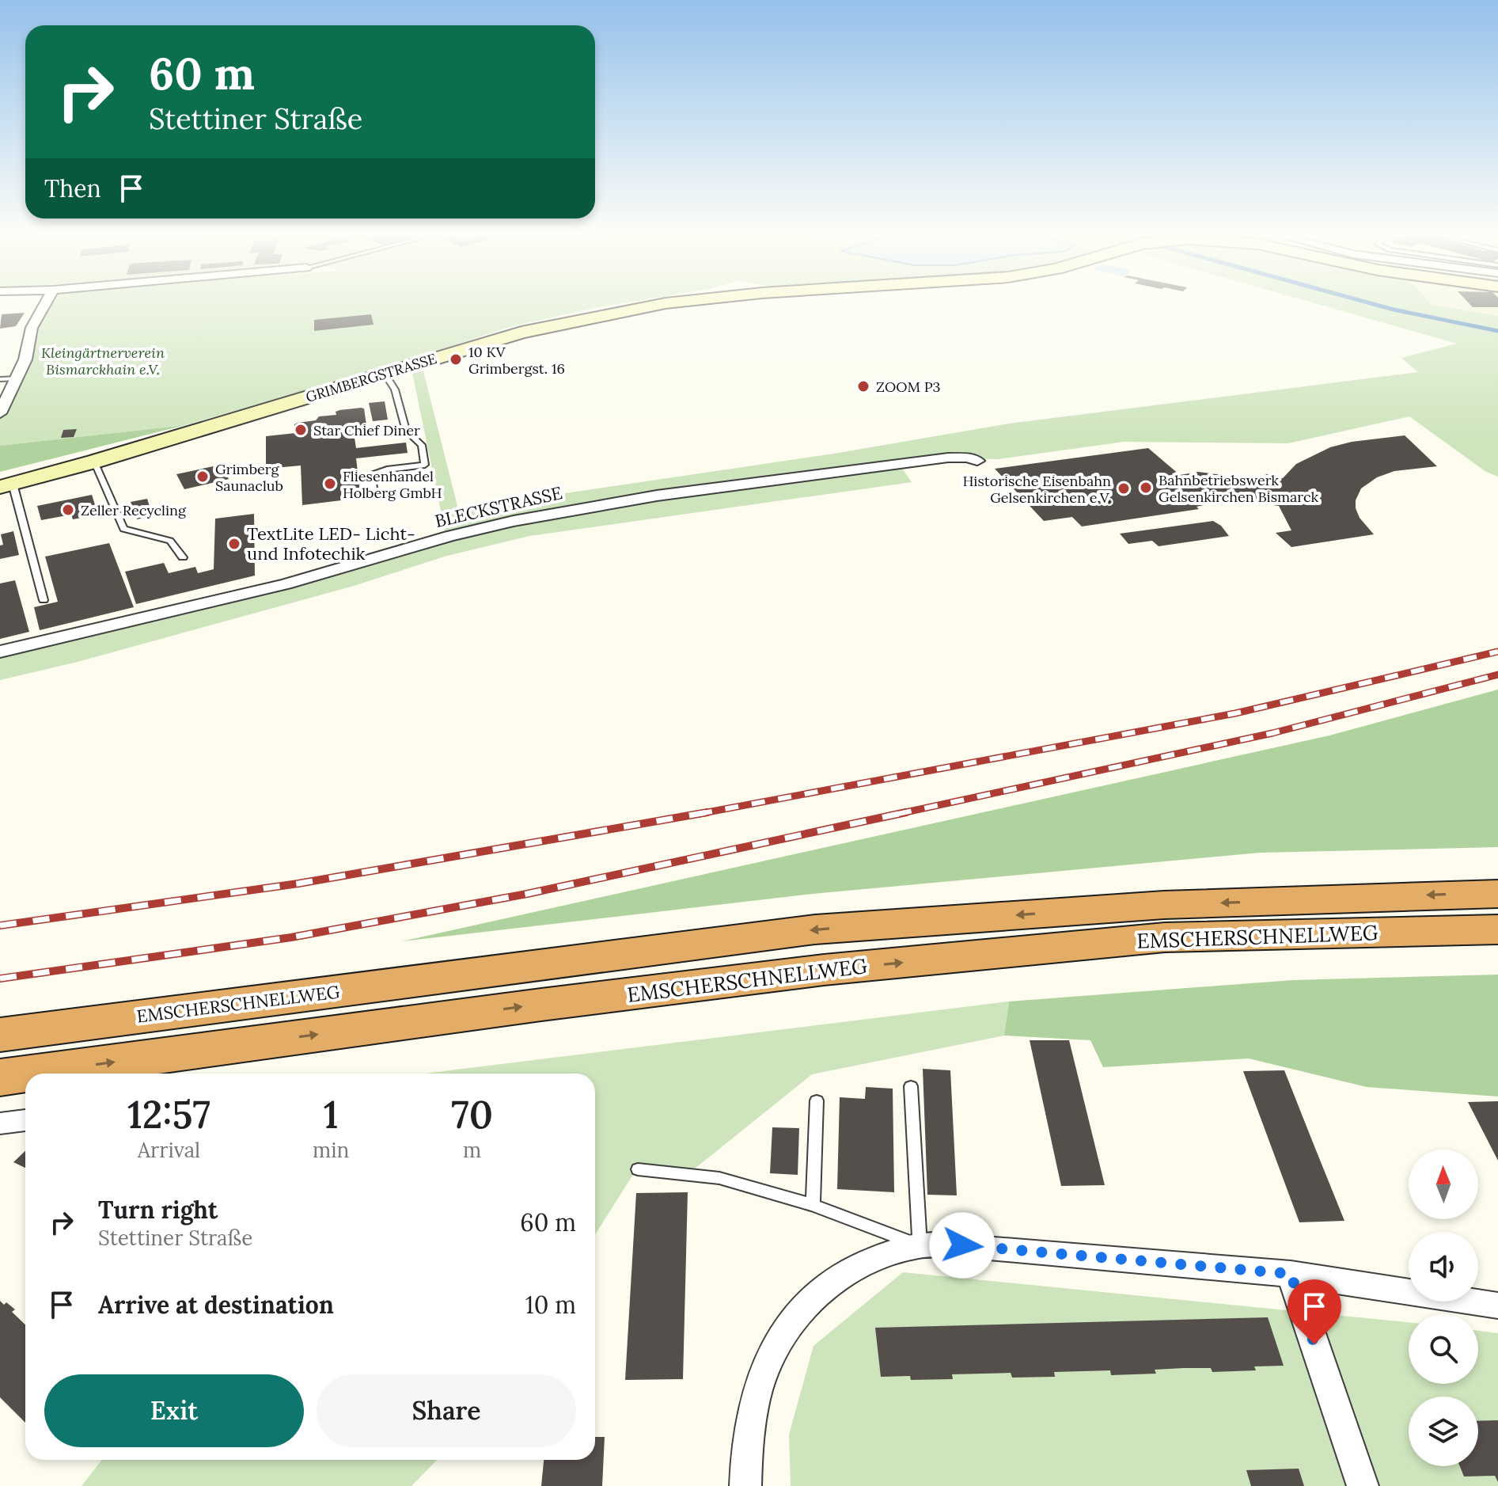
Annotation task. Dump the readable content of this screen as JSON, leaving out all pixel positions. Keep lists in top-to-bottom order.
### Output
{
  "streets": {
    "highway": ["EMSCHERSCHNELLWEG"],
    "street": ["GRIMBERGSTRASSE", "BLECKSTRASSE"]
  },
  "parks": ["Kleingärtnerverein Bismarckhain e.V."],
  "places": [
    "10 KV Grimbergst. 16",
    "ZOOM P3",
    "Star Chief Diner",
    "Grimberg Saunaclub",
    "Fliesenhandel Holberg GmbH",
    "Bahnbetriebswerk Gelsenkirchen Bismarck",
    "Historische Eisenbahn Gelsenkirchen e.V.",
    "Zeller Recycling",
    "TextLite LED- Licht- und Infotechik"
  ],
  "north": "top",
  "page": {
    "turn": ["60 m", "Stettiner Straße"],
    "then": "Then",
    "eta": [
      "12:57",
      "Arrival",
      "1",
      "min",
      "70",
      "m"
    ],
    "list": [
      {
        "name": "Turn right",
        "note": "Stettiner Straße",
        "value": "60 m"
      },
      {
        "name": "Arrive at destination",
        "value": "10 m"
      }
    ],
    "buttons": ["Exit", "Share"]
  }
}
